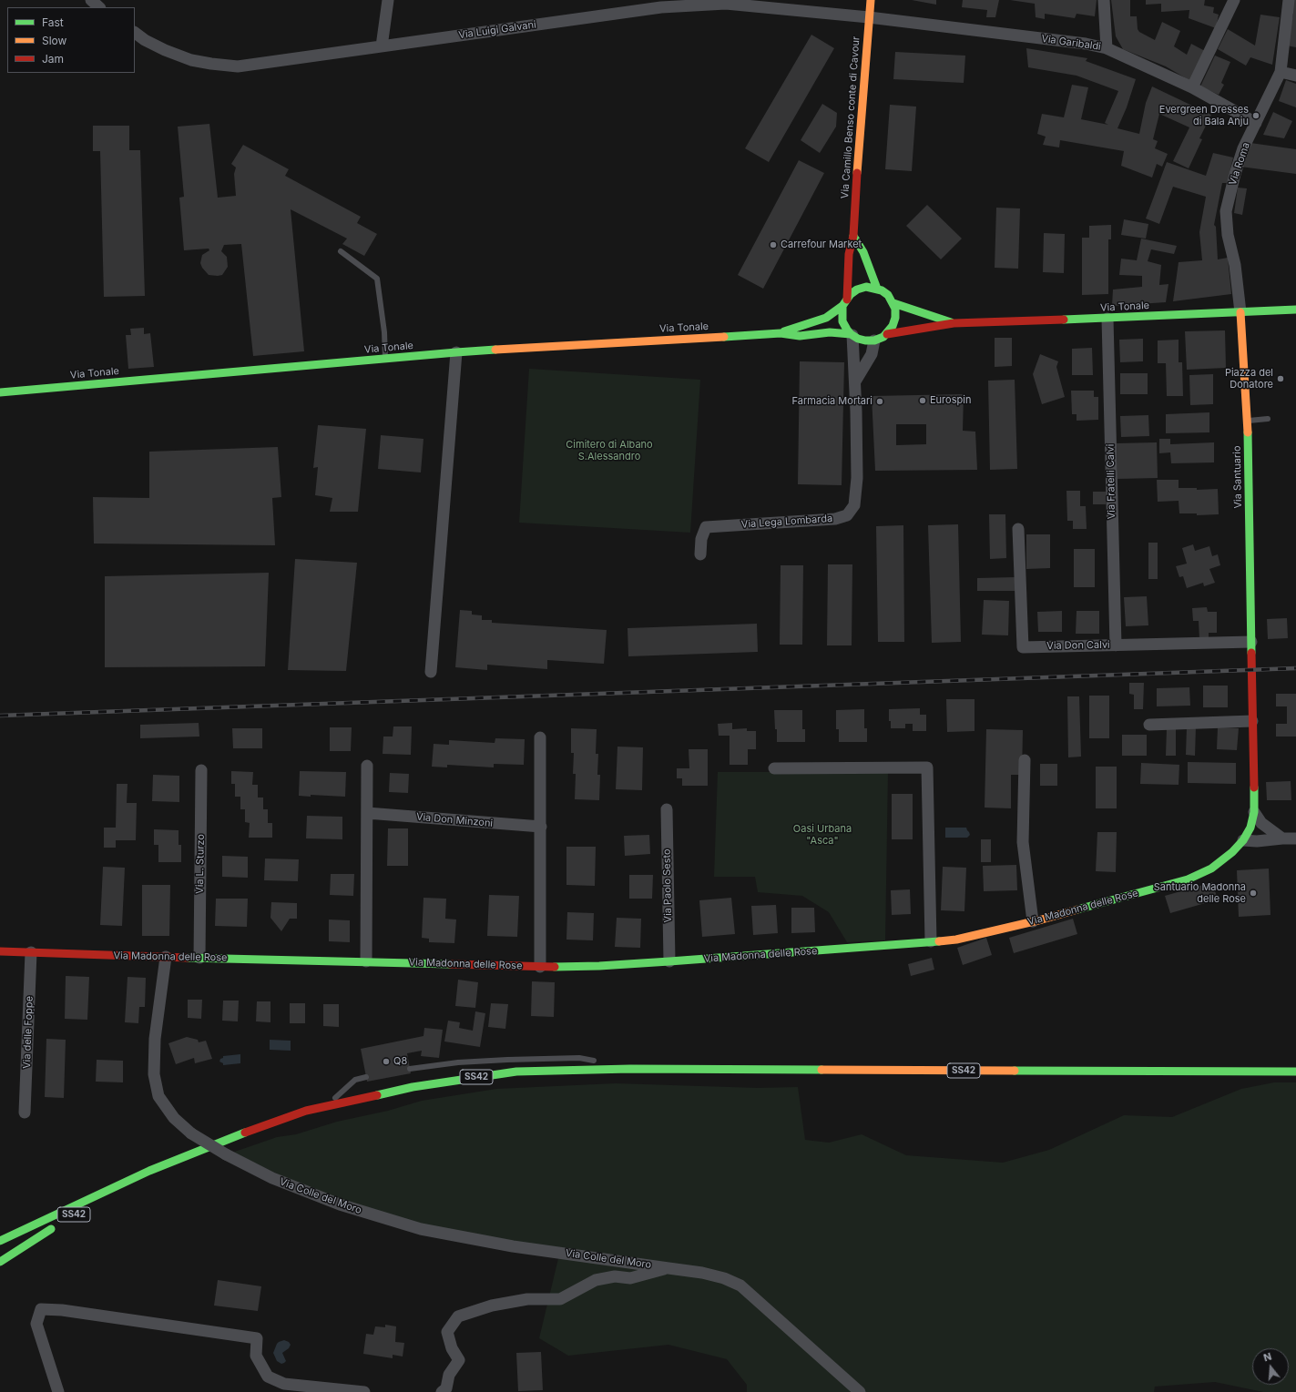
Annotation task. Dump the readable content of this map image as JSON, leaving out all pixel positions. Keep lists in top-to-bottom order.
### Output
{
  "streets": {
    "main road": [
      "Via Camillo Benso conte di Cavour",
      "Via Tonale",
      "Via Santuario",
      "Via Madonna delle Rose",
      "SS42"
    ],
    "street": [
      "Via Luigi Galvani",
      "Via Garibaldi",
      "Via Roma",
      "Via Fratelli Calvi",
      "Via Lega Lombarda",
      "Via Don Calvi",
      "Via Don Minzoni",
      "Via L. Sturzo",
      "Via Paolo Sesto",
      "Via delle Foppe",
      "Via Colle del Moro"
    ]
  },
  "crossings": [
    ["Via Luigi Galvani", "Via Garibaldi"],
    ["Via Luigi Galvani", "Via Camillo Benso conte di Cavour"],
    ["Via Garibaldi", "Via Camillo Benso conte di Cavour"],
    ["Via Garibaldi", "Via Roma"],
    ["Via Camillo Benso conte di Cavour", "Via Tonale"],
    ["Via Camillo Benso conte di Cavour", "Via Lega Lombarda"],
    ["Via Roma", "Via Tonale"],
    ["Via Roma", "Via Santuario"],
    ["Via Tonale", "Via Santuario"],
    ["Via Tonale", "Via Fratelli Calvi"],
    ["Via Tonale", "Via Lega Lombarda"],
    ["Via Santuario", "Via Don Calvi"],
    ["Via Santuario", "Via Madonna delle Rose"],
    ["Via Fratelli Calvi", "Via Don Calvi"],
    ["Via L. Sturzo", "Via Madonna delle Rose"],
    ["Via Paolo Sesto", "Via Madonna delle Rose"],
    ["Via Madonna delle Rose", "Via delle Foppe"],
    ["Via Madonna delle Rose", "Via Colle del Moro"]
  ],
  "parks": ["Cimitero di Albano S.Alessandro", "Oasi Urbana \"Asca\""],
  "places": [
    "Evergreen Dresses di Bala Anju",
    "Carrefour Market",
    "Piazza del Donatore",
    "Eurospin",
    "Farmacia Mortari",
    "Santuario Madonna delle Rose",
    "Q8"
  ],
  "legend": ["Fast", "Slow", "Jam"],
  "north": "top"
}
